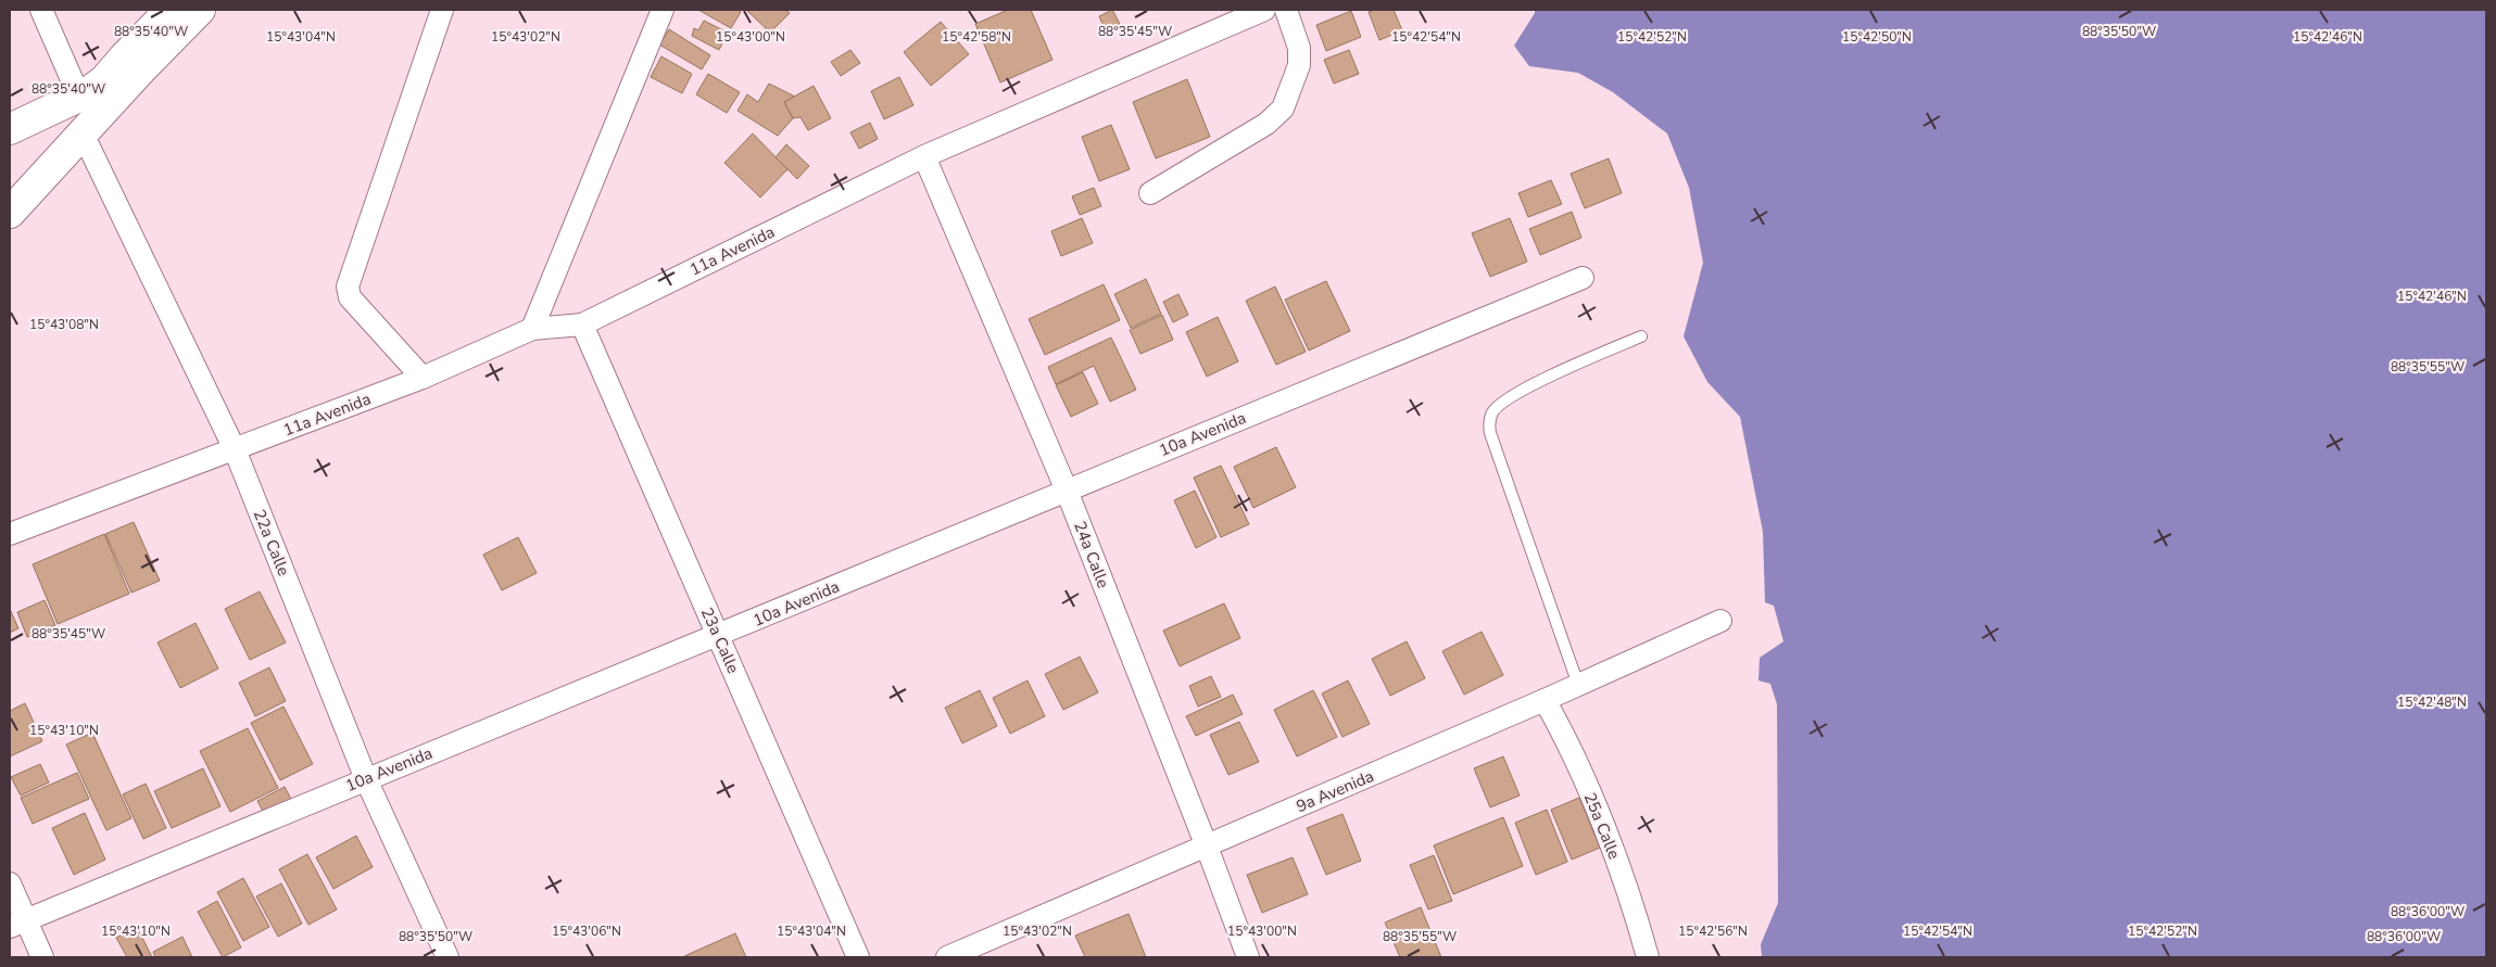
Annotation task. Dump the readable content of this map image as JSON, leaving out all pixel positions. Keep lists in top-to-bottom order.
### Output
{
  "streets": {
    "street": [
      "11a Avenida",
      "10a Avenida",
      "22a Calle",
      "24a Calle",
      "23a Calle",
      "9a Avenida",
      "25a Calle"
    ]
  },
  "crossings": [
    ["11a Avenida", "22a Calle"],
    ["11a Avenida", "24a Calle"],
    ["11a Avenida", "23a Calle"],
    ["10a Avenida", "22a Calle"],
    ["10a Avenida", "24a Calle"],
    ["10a Avenida", "23a Calle"],
    ["24a Calle", "9a Avenida"],
    ["9a Avenida", "25a Calle"]
  ],
  "coordinates": [
    "88°35'40\"W",
    "88°35'45\"W",
    "88°35'50\"W",
    "15°43'04\"N",
    "15°43'02\"N",
    "15°43'00\"N",
    "15°42'58\"N",
    "15°42'52\"N",
    "15°42'50\"N",
    "15°42'46\"N",
    "15°42'54\"N",
    "15°43'08\"N",
    "88°35'55\"W",
    "15°42'48\"N",
    "15°43'10\"N",
    "88°36'00\"W",
    "15°43'06\"N",
    "15°42'56\"N"
  ]
}
